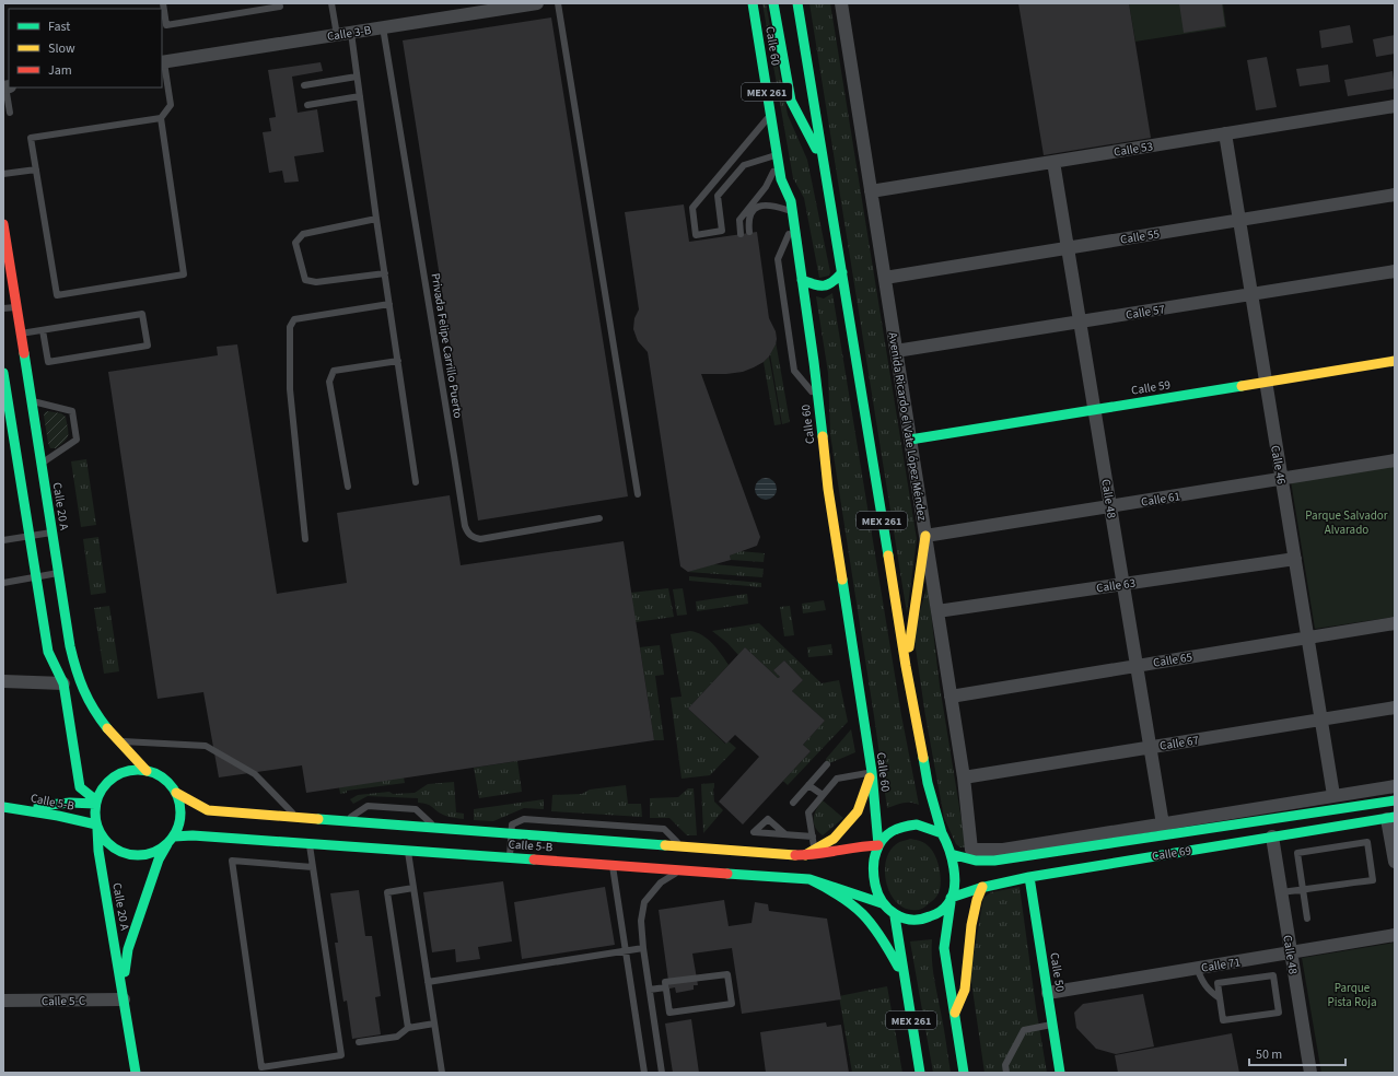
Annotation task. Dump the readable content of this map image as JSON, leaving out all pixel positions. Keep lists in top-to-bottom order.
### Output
{
  "streets": {
    "street": [
      "Calle 3-B",
      "Calle 60",
      "MEX 261",
      "Calle 53",
      "Calle 55",
      "Calle 57",
      "Calle 59",
      "Avenida Ricardo el Vate López Méndez",
      "Calle 46",
      "Calle 48",
      "Calle 61",
      "Calle 20 A",
      "Calle 63",
      "Calle 65",
      "Calle 67",
      "Calle 5-B",
      "Calle 69",
      "Calle 71",
      "Calle 50",
      "Calle 5-C"
    ],
    "lane": ["Privada Felipe Carrillo Puerto"]
  },
  "crossings": [
    ["Calle 3-B", "Privada Felipe Carrillo Puerto"],
    ["Calle 60", "MEX 261"],
    ["Calle 60", "Calle 5-B"],
    ["Calle 60", "Calle 69"],
    ["MEX 261", "Calle 5-B"],
    ["MEX 261", "Calle 69"],
    ["Calle 53", "Avenida Ricardo el Vate López Méndez"],
    ["Calle 53", "Calle 46"],
    ["Calle 53", "Calle 48"],
    ["Calle 55", "Avenida Ricardo el Vate López Méndez"],
    ["Calle 55", "Calle 46"],
    ["Calle 55", "Calle 48"],
    ["Calle 57", "Avenida Ricardo el Vate López Méndez"],
    ["Calle 57", "Calle 46"],
    ["Calle 57", "Calle 48"],
    ["Calle 59", "Avenida Ricardo el Vate López Méndez"],
    ["Calle 59", "Calle 46"],
    ["Calle 59", "Calle 48"],
    ["Avenida Ricardo el Vate López Méndez", "Calle 61"],
    ["Avenida Ricardo el Vate López Méndez", "Calle 63"],
    ["Avenida Ricardo el Vate López Méndez", "Calle 65"],
    ["Avenida Ricardo el Vate López Méndez", "Calle 67"],
    ["Avenida Ricardo el Vate López Méndez", "Calle 69"],
    ["Calle 46", "Calle 61"],
    ["Calle 46", "Calle 63"],
    ["Calle 46", "Calle 65"],
    ["Calle 46", "Calle 67"],
    ["Calle 46", "Calle 69"],
    ["Calle 48", "Calle 61"],
    ["Calle 48", "Calle 63"],
    ["Calle 48", "Calle 65"],
    ["Calle 48", "Calle 67"],
    ["Calle 48", "Calle 69"],
    ["Calle 48", "Calle 71"],
    ["Calle 20 A", "Calle 5-B"],
    ["Calle 20 A", "Calle 5-C"],
    ["Calle 5-B", "Calle 69"],
    ["Calle 69", "Calle 50"],
    ["Calle 71", "Calle 50"]
  ],
  "parks": ["Parque Salvador Alvarado", "Parque Pista Roja"],
  "legend": ["Fast", "Slow", "Jam"],
  "scale_bar": "50 m"
}
